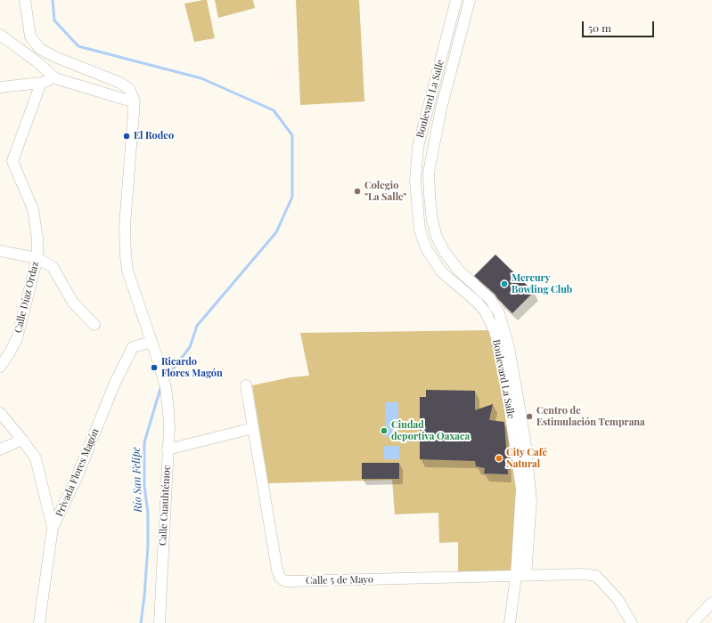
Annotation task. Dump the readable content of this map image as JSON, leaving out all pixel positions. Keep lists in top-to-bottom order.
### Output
{
  "streets": {
    "street": [
      "Boulevard La Salle",
      "Calle Díaz Ordaz",
      "Privada Flores Magón",
      "Calle Cuauhtémoc",
      "Calle 5 de Mayo"
    ]
  },
  "crossings": [
    ["Boulevard La Salle", "Calle 5 de Mayo"],
    ["Privada Flores Magón", "Calle Cuauhtémoc"]
  ],
  "water": ["Río San Felipe"],
  "places": [
    "El Rodeo",
    "Colegio \"La Salle\"",
    "Mercury Bowling Club",
    "Ricardo Flores Magón",
    "Centro de Estimulación Temprana",
    "Ciudad deportiva Oaxaca",
    "City Café Natural"
  ],
  "scale_bar": "50 m"
}
